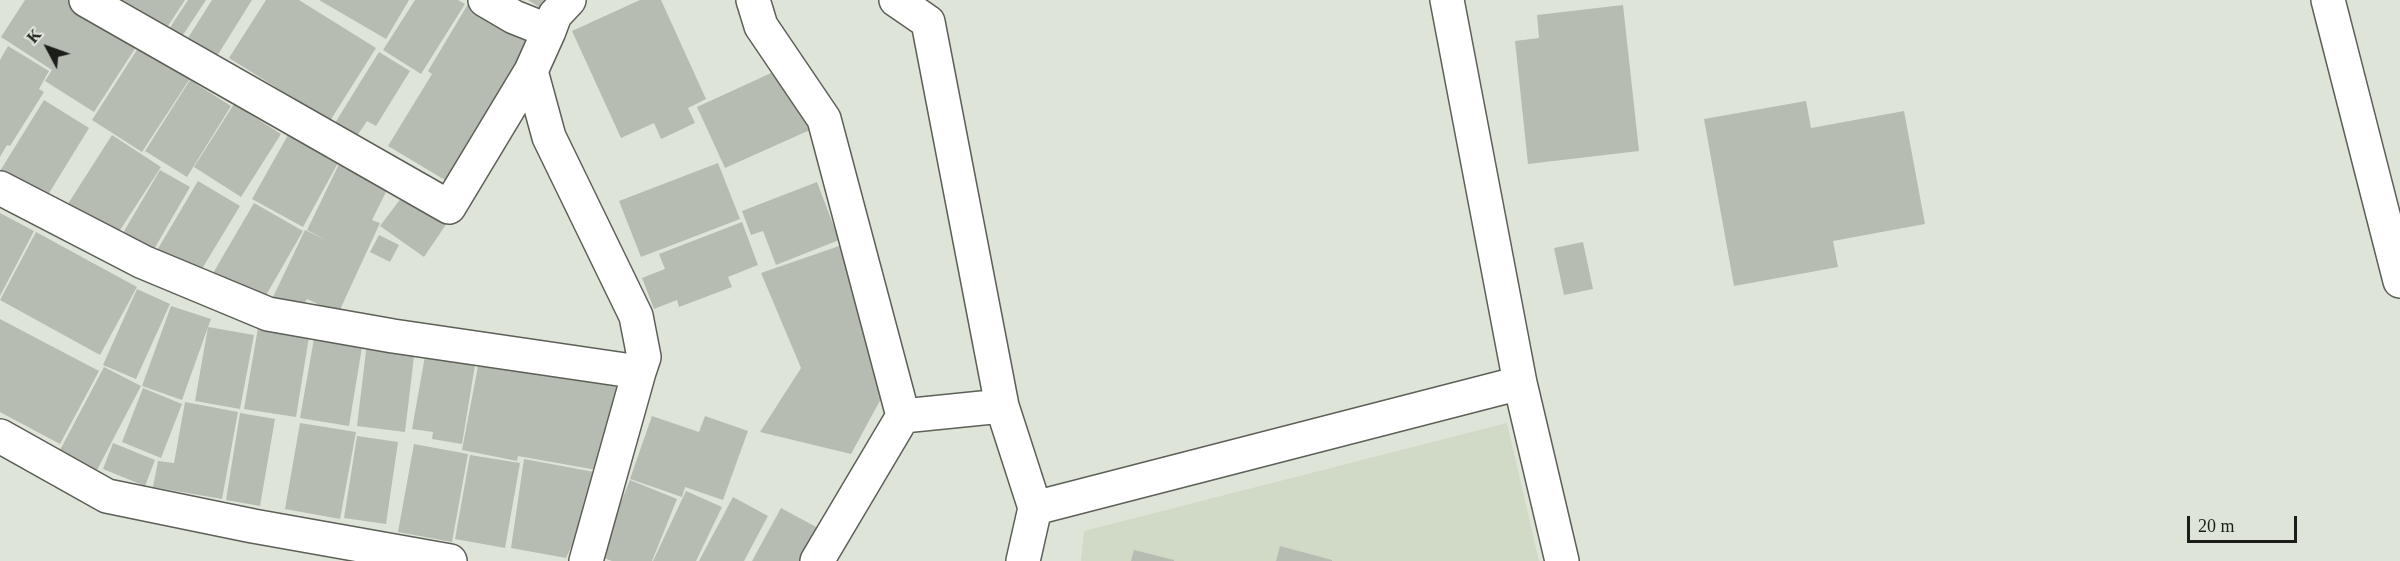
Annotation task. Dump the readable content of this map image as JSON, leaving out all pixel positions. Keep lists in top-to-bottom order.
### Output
{
  "scale_bar": "20 m",
  "north": "top left"
}
